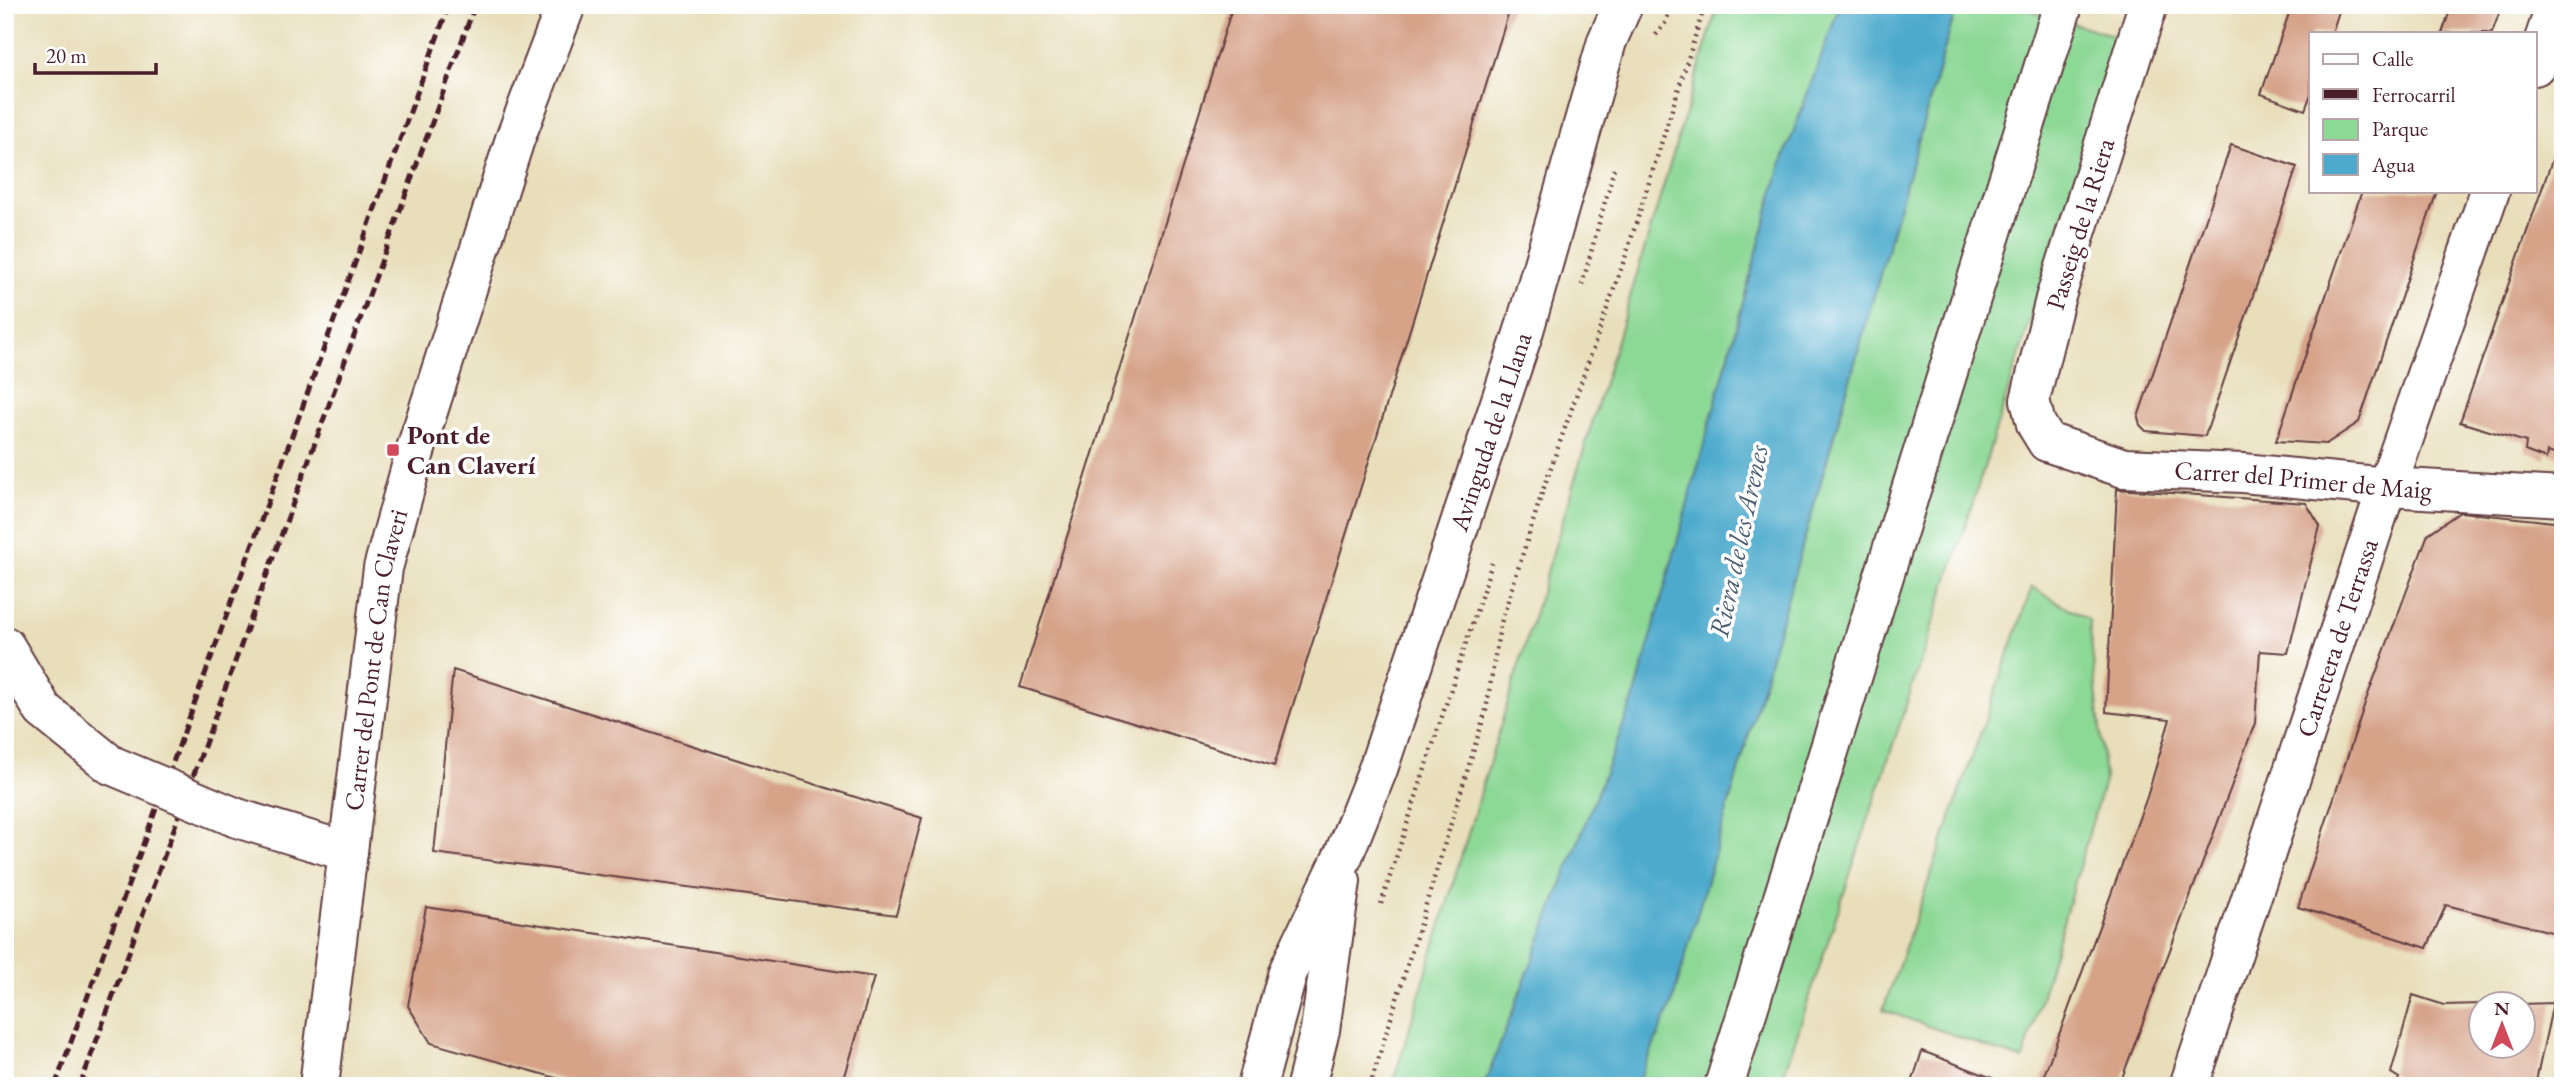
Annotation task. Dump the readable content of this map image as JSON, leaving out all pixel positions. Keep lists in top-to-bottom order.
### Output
{
  "streets": {
    "street": [
      "Passeig de la Riera",
      "Avinguda de la Llana",
      "Carrer del Primer de Maig",
      "Carretera de Terrassa",
      "Carrer del Pont de Can Claveri"
    ]
  },
  "crossings": [
    ["Passeig de la Riera", "Carrer del Primer de Maig"],
    ["Carrer del Primer de Maig", "Carretera de Terrassa"]
  ],
  "water": ["Riera de les Arenes"],
  "places": {
    "transit": ["Pont de Can Claverí"]
  },
  "legend": [
    "Calle",
    "Ferrocarril",
    "Parque",
    "Agua"
  ],
  "scale_bar": "20 m",
  "north": "top"
}
